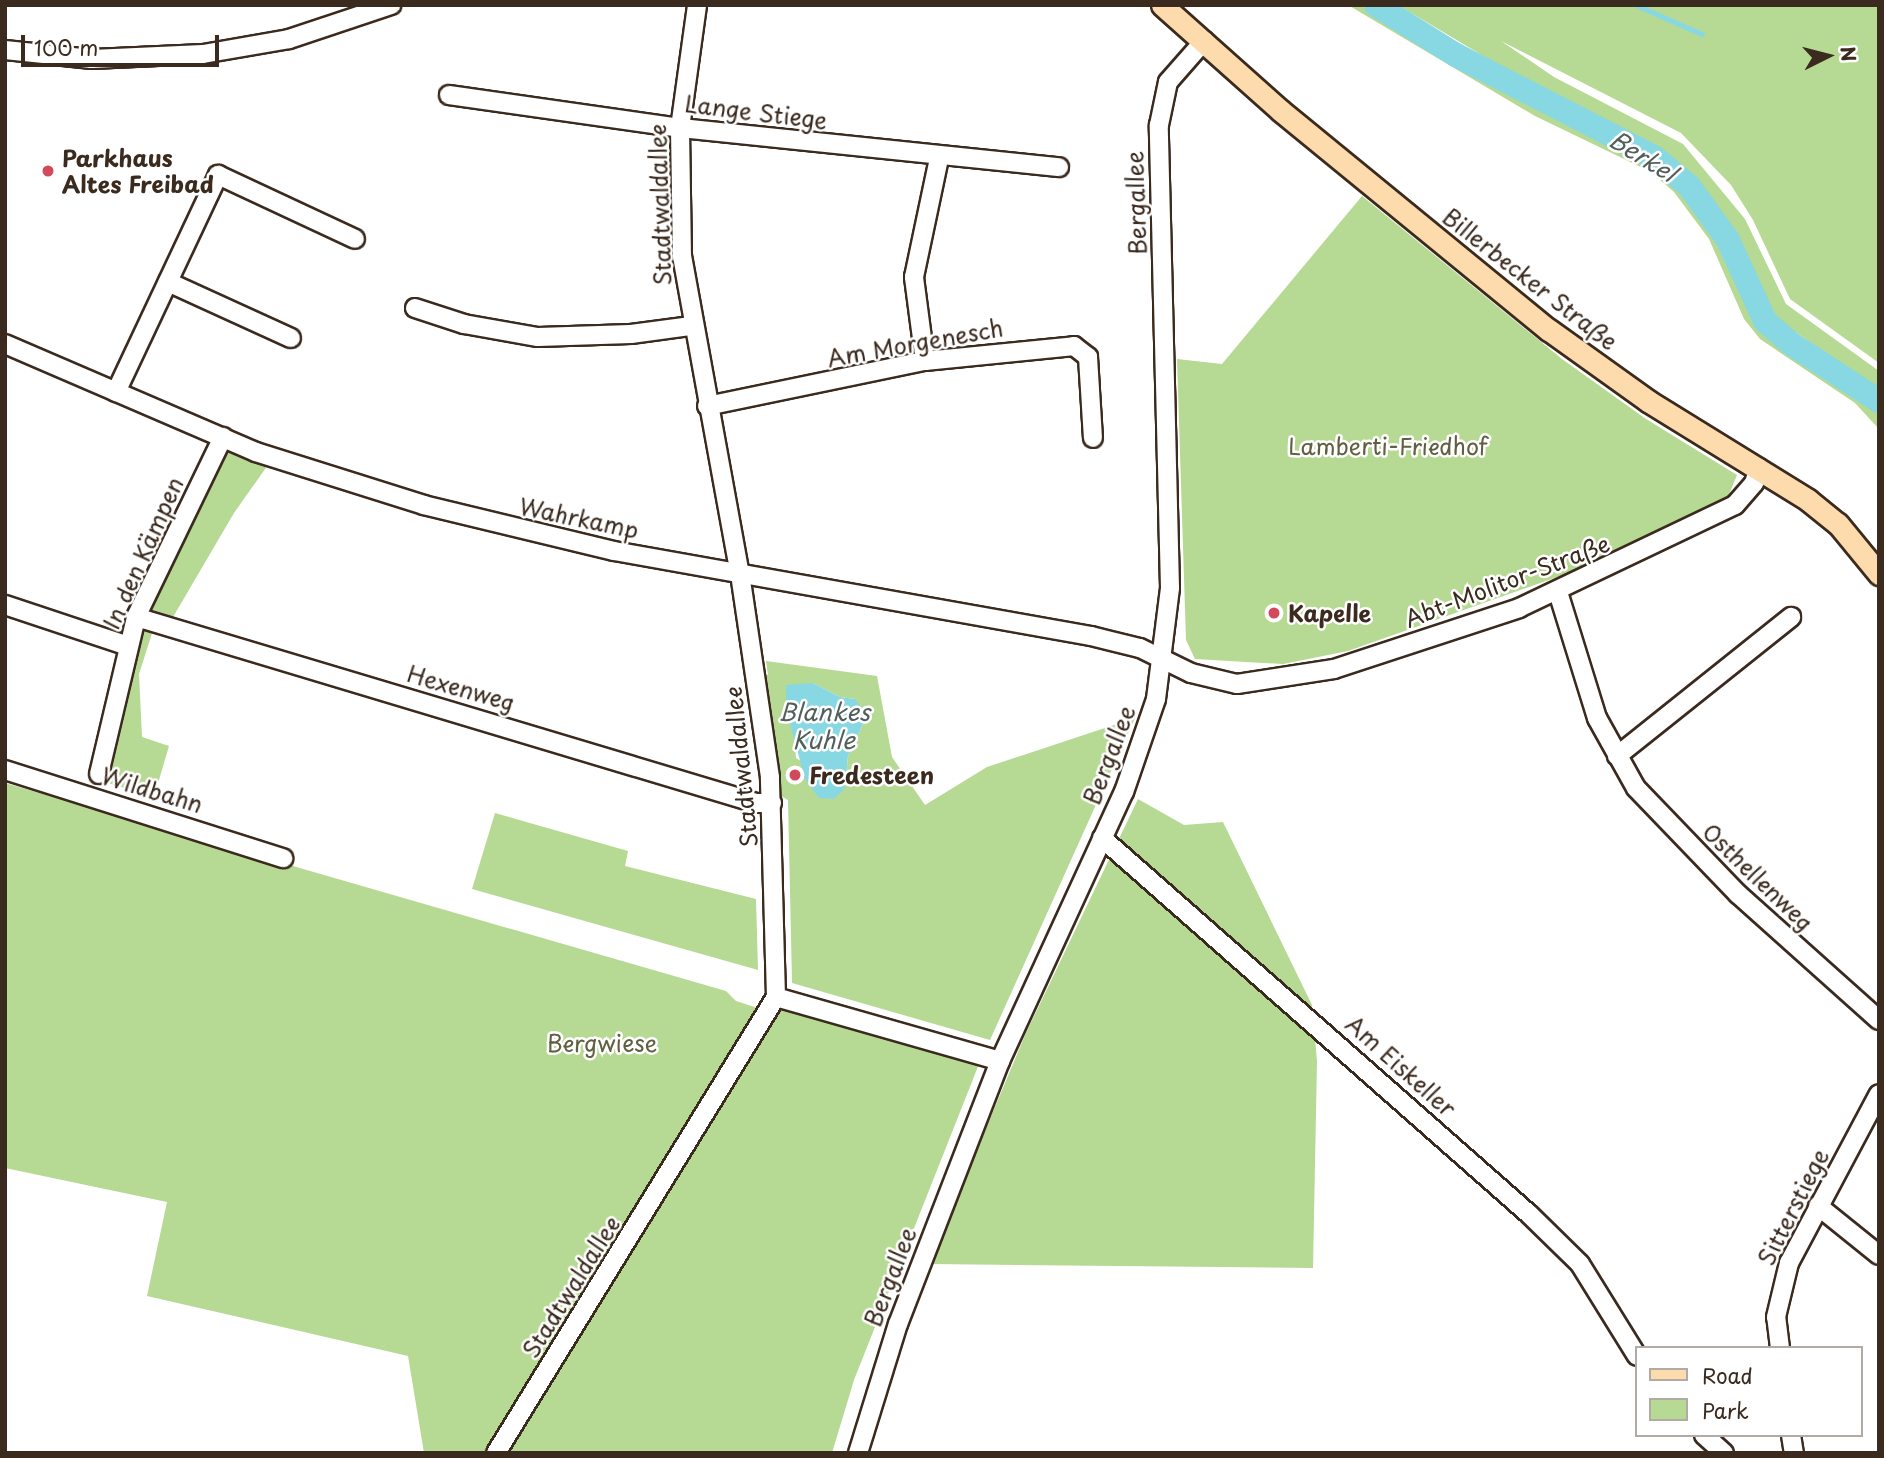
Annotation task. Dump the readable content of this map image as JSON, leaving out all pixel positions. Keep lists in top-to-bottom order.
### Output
{
  "streets": {
    "main road": ["Billerbecker Straße"],
    "street": [
      "Lange Stiege",
      "Bergallee",
      "Stadtwaldallee",
      "Am Morgenesch",
      "Wahrkamp",
      "In den Kämpen",
      "Abt-Molitor-Straße",
      "Hexenweg",
      "Wildbahn",
      "Osthellenweg",
      "Am Eiskeller",
      "Sitterstiege"
    ]
  },
  "crossings": [
    ["Lange Stiege", "Stadtwaldallee"],
    ["Bergallee", "Billerbecker Straße"],
    ["Bergallee", "Wahrkamp"],
    ["Bergallee", "Abt-Molitor-Straße"],
    ["Bergallee", "Am Eiskeller"],
    ["Stadtwaldallee", "Am Morgenesch"],
    ["Stadtwaldallee", "Wahrkamp"],
    ["Stadtwaldallee", "Hexenweg"],
    ["Billerbecker Straße", "Abt-Molitor-Straße"],
    ["Wahrkamp", "In den Kämpen"],
    ["Wahrkamp", "Abt-Molitor-Straße"],
    ["In den Kämpen", "Hexenweg"],
    ["Abt-Molitor-Straße", "Osthellenweg"]
  ],
  "water": ["Berkel", "Blankes Kuhle"],
  "parks": ["Lamberti-Friedhof", "Bergwiese"],
  "places": ["Parkhaus Altes Freibad", "Kapelle", "Fredesteen"],
  "legend": ["Road", "Park"],
  "scale_bar": "100 m",
  "north": "right"
}
